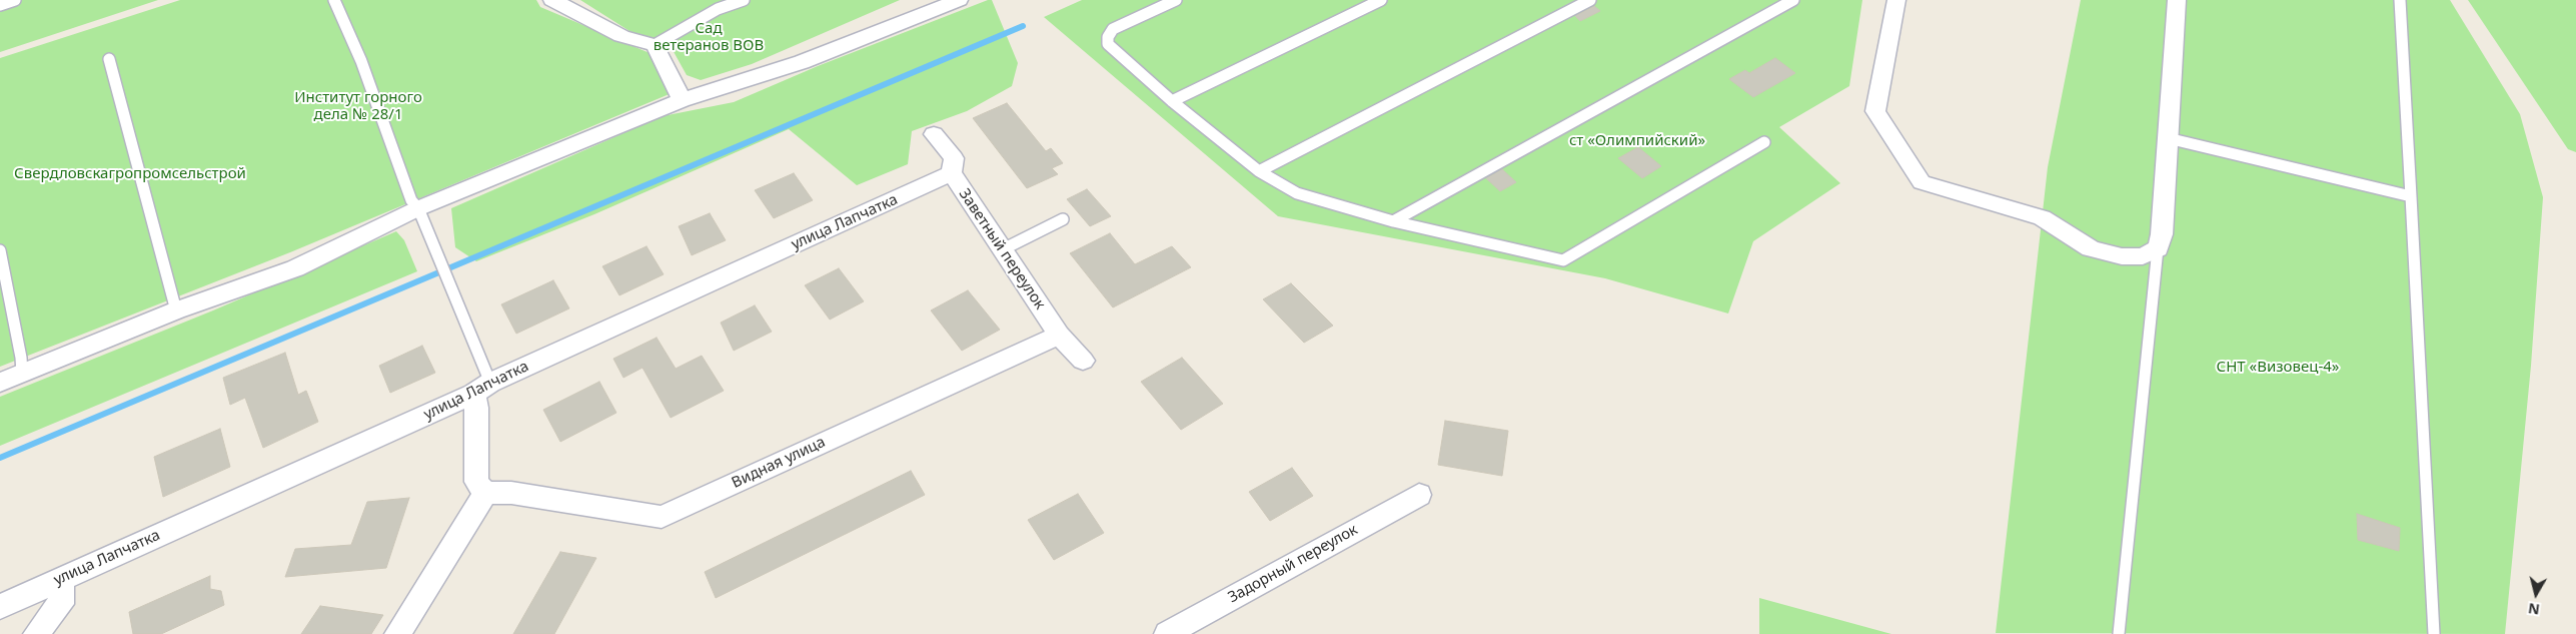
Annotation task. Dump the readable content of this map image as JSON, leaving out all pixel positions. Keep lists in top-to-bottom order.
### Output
{
  "streets": {
    "street": [
      "улица Лапчатка",
      "Заветный переулок",
      "Видная улица",
      "Задорный переулок"
    ]
  },
  "crossings": [
    ["улица Лапчатка", "Заветный переулок"],
    ["Заветный переулок", "Видная улица"]
  ],
  "parks": [
    "Сад ветеранов ВОВ",
    "Институт горного дела № 28/1",
    "ст «Олимпийский»",
    "Свердловскагропромсельстрой",
    "СНТ «Визовец-4»"
  ],
  "north": "bottom"
}
